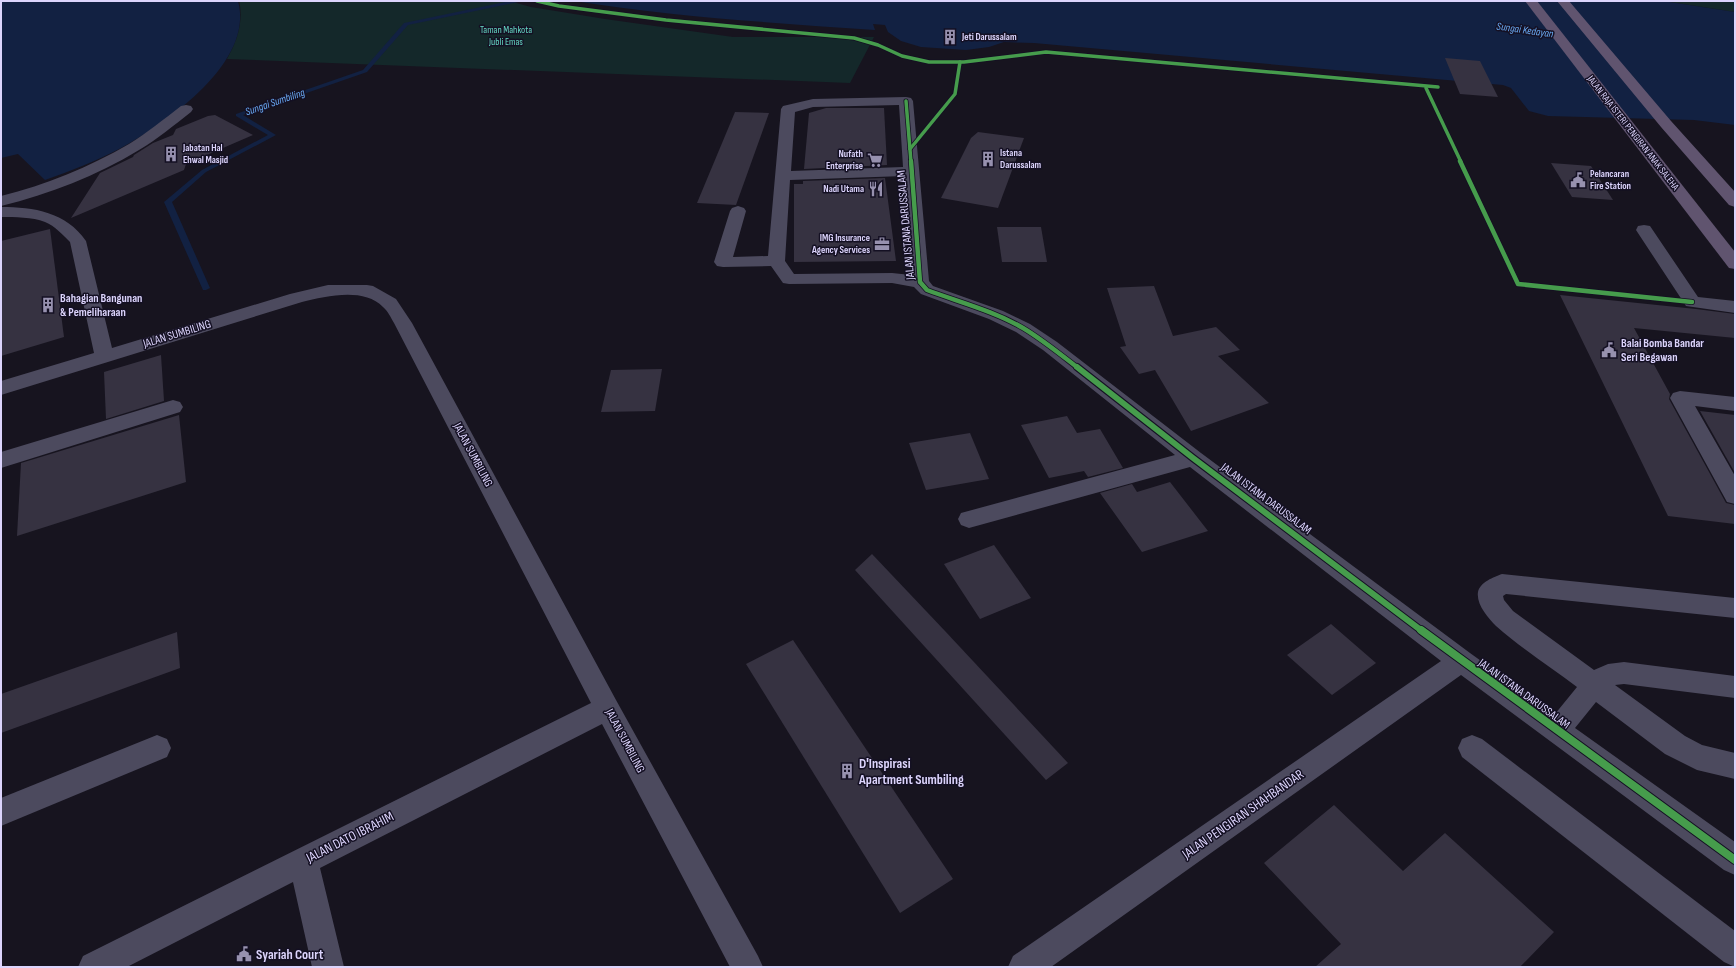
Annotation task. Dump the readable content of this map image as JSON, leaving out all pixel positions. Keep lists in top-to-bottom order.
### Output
{
  "streets": {
    "main road": ["JALAN RAJA ISTERI PENGIRAN ANAK SALEHA"],
    "street": [
      "JALAN ISTANA DARUSSALAM",
      "JALAN SUMBILING",
      "JALAN PENGIRAN SHAHBANDAR",
      "JALAN DATO IBRAHIM"
    ]
  },
  "crossings": [
    ["JALAN ISTANA DARUSSALAM", "JALAN PENGIRAN SHAHBANDAR"],
    ["JALAN SUMBILING", "JALAN DATO IBRAHIM"]
  ],
  "water": ["Sungai Kedayan", "Sungai Sumbiling"],
  "parks": ["Taman Mahkota Jubli Emas"],
  "places": {
    "building": [
      "Jeti Darussalam",
      "Jabatan Hal Ehwal Masjid",
      "Istana Darussalam",
      "Bahagian Bangunan & Pemeliharaan",
      "D'Inspirasi Apartment Sumbiling"
    ],
    "supermarket": ["Nufath Enterprise"],
    "public building": ["Pelancaran Fire Station", "Balai Bomba Bandar Seri Begawan", "Syariah Court"],
    "restaurant": ["Nadi Utama"],
    "office": ["IMG Insurance Agency Services"]
  }
}
